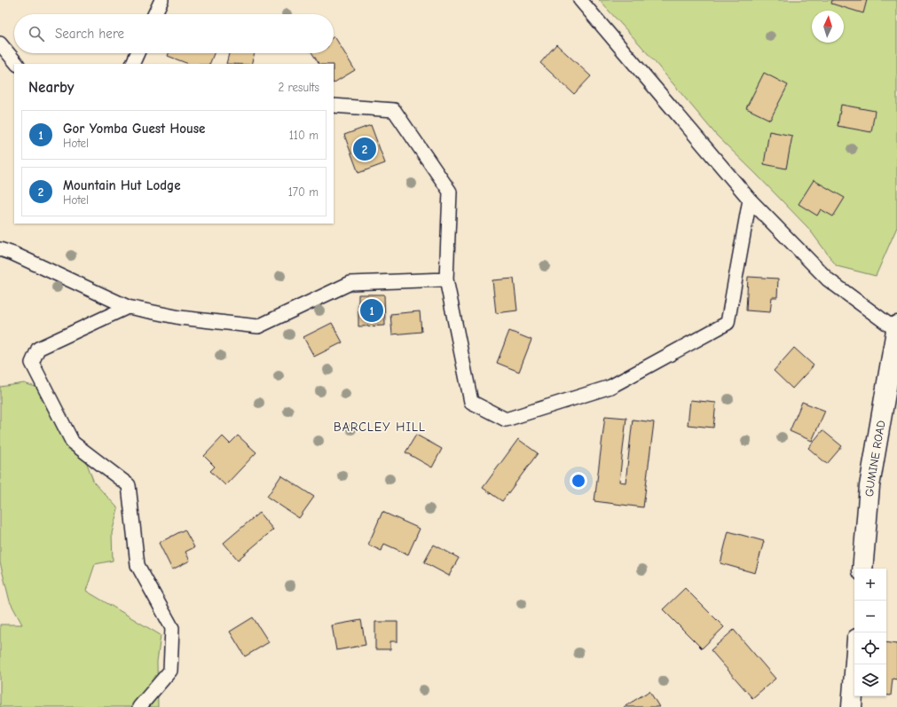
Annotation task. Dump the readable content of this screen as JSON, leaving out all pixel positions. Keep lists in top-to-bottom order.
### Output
{
  "streets": {
    "main road": ["GUMINE ROAD"]
  },
  "districts": ["BARCLEY HILL"],
  "north": "top",
  "page": {
    "search": "Search here",
    "heading": ["Nearby", "2 results"],
    "list": [
      {
        "mark": "1",
        "name": "Gor Yomba Guest House",
        "note": "Hotel",
        "value": "110 m"
      },
      {
        "mark": "2",
        "name": "Mountain Hut Lodge",
        "note": "Hotel",
        "value": "170 m"
      }
    ],
    "pins": ["2", "1"],
    "map_buttons": ["+", "−"]
  }
}
